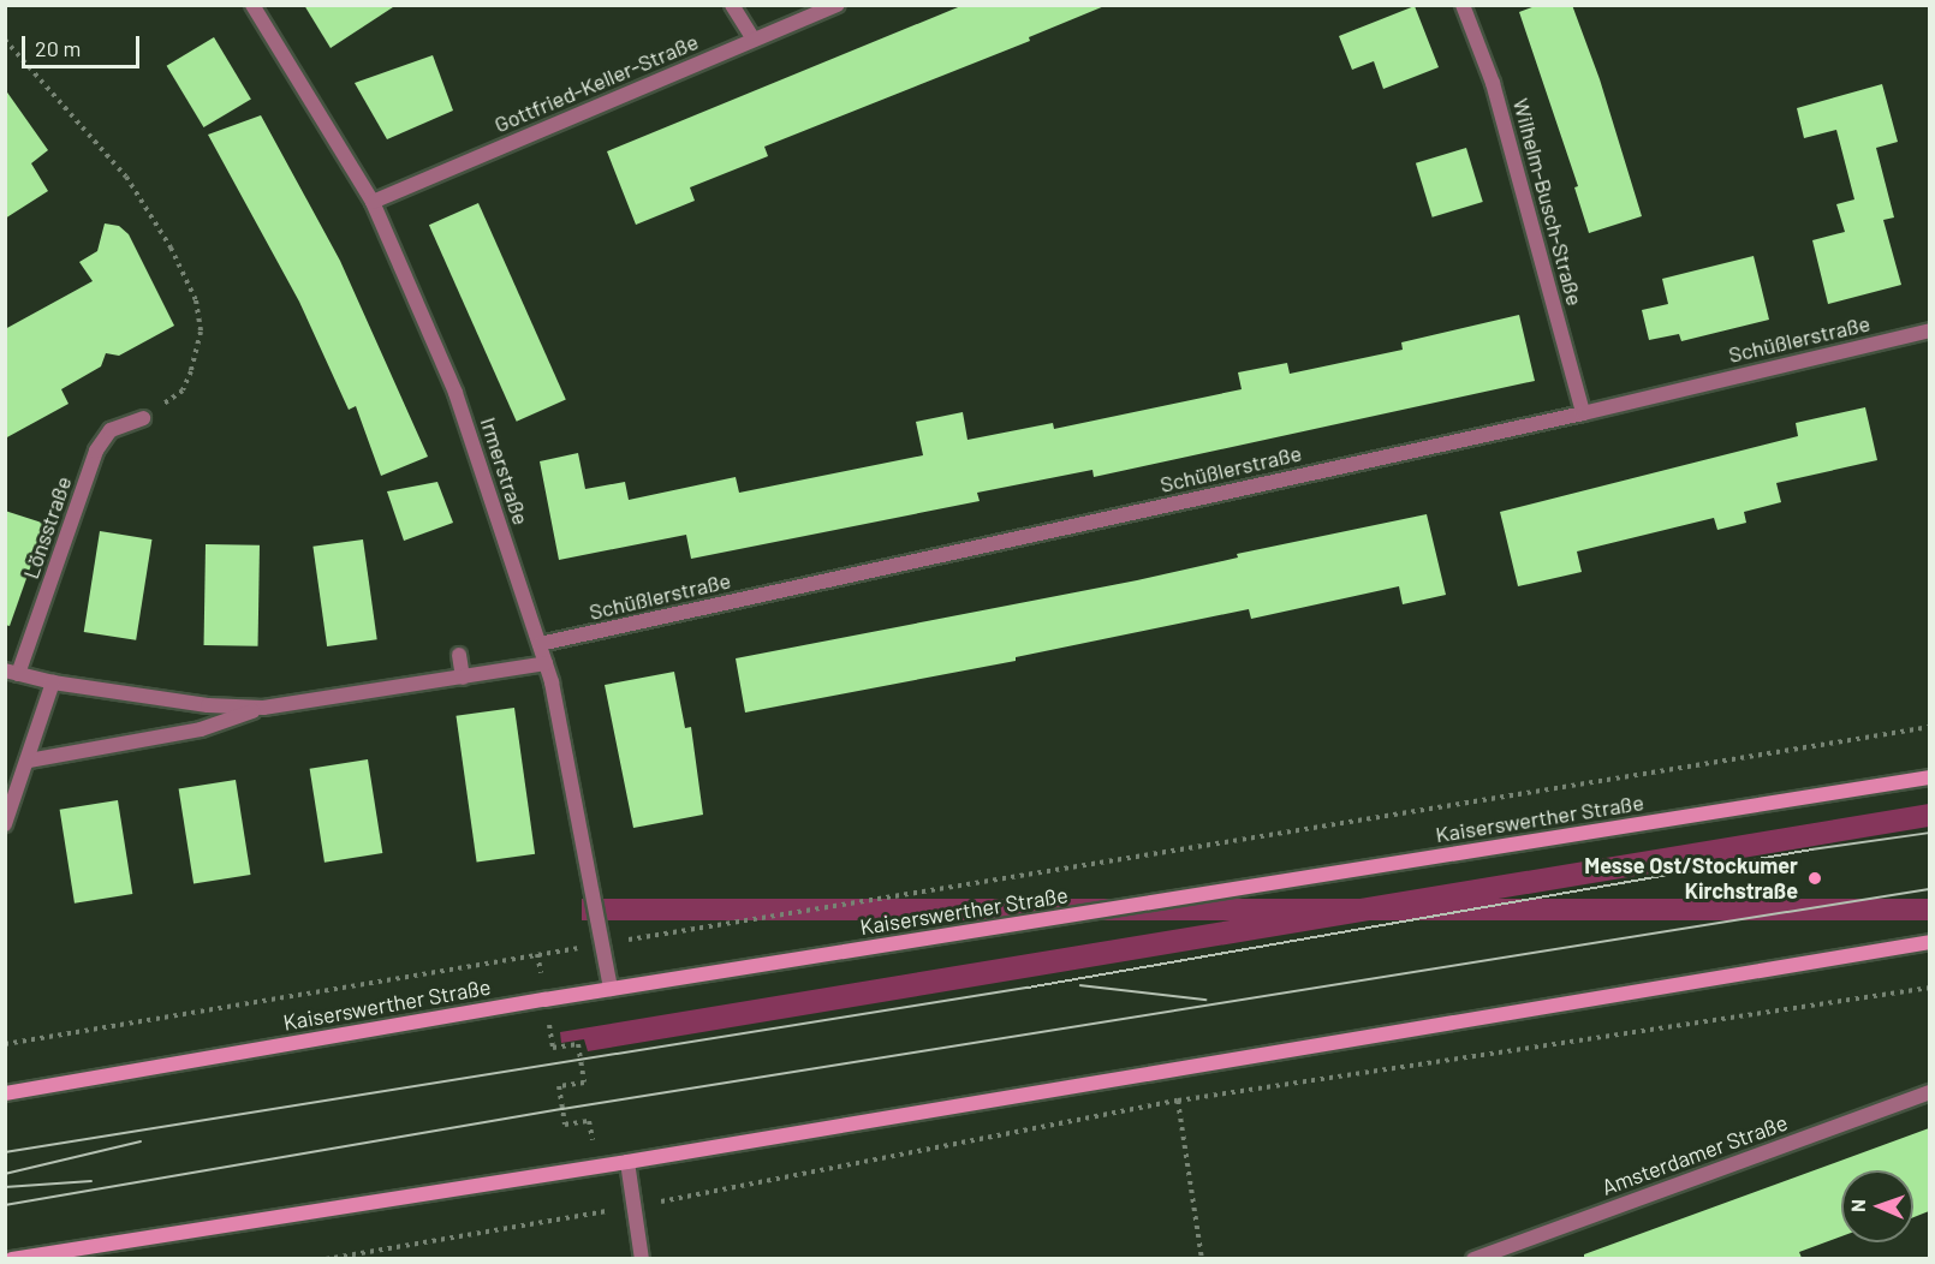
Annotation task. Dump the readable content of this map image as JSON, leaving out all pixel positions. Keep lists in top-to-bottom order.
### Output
{
  "streets": {
    "street": [
      "Gottfried-Keller-Straße",
      "Wilhelm-Busch-Straße",
      "Schüßlerstraße",
      "Irmerstraße",
      "Lönsstraße",
      "Kaiserswerther Straße",
      "Amsterdamer Straße"
    ]
  },
  "crossings": [
    ["Gottfried-Keller-Straße", "Irmerstraße"],
    ["Wilhelm-Busch-Straße", "Schüßlerstraße"],
    ["Schüßlerstraße", "Irmerstraße"],
    ["Irmerstraße", "Lönsstraße"],
    ["Irmerstraße", "Kaiserswerther Straße"]
  ],
  "places": ["Messe Ost/Stockumer Kirchstraße"],
  "scale_bar": "20 m",
  "north": "left"
}
